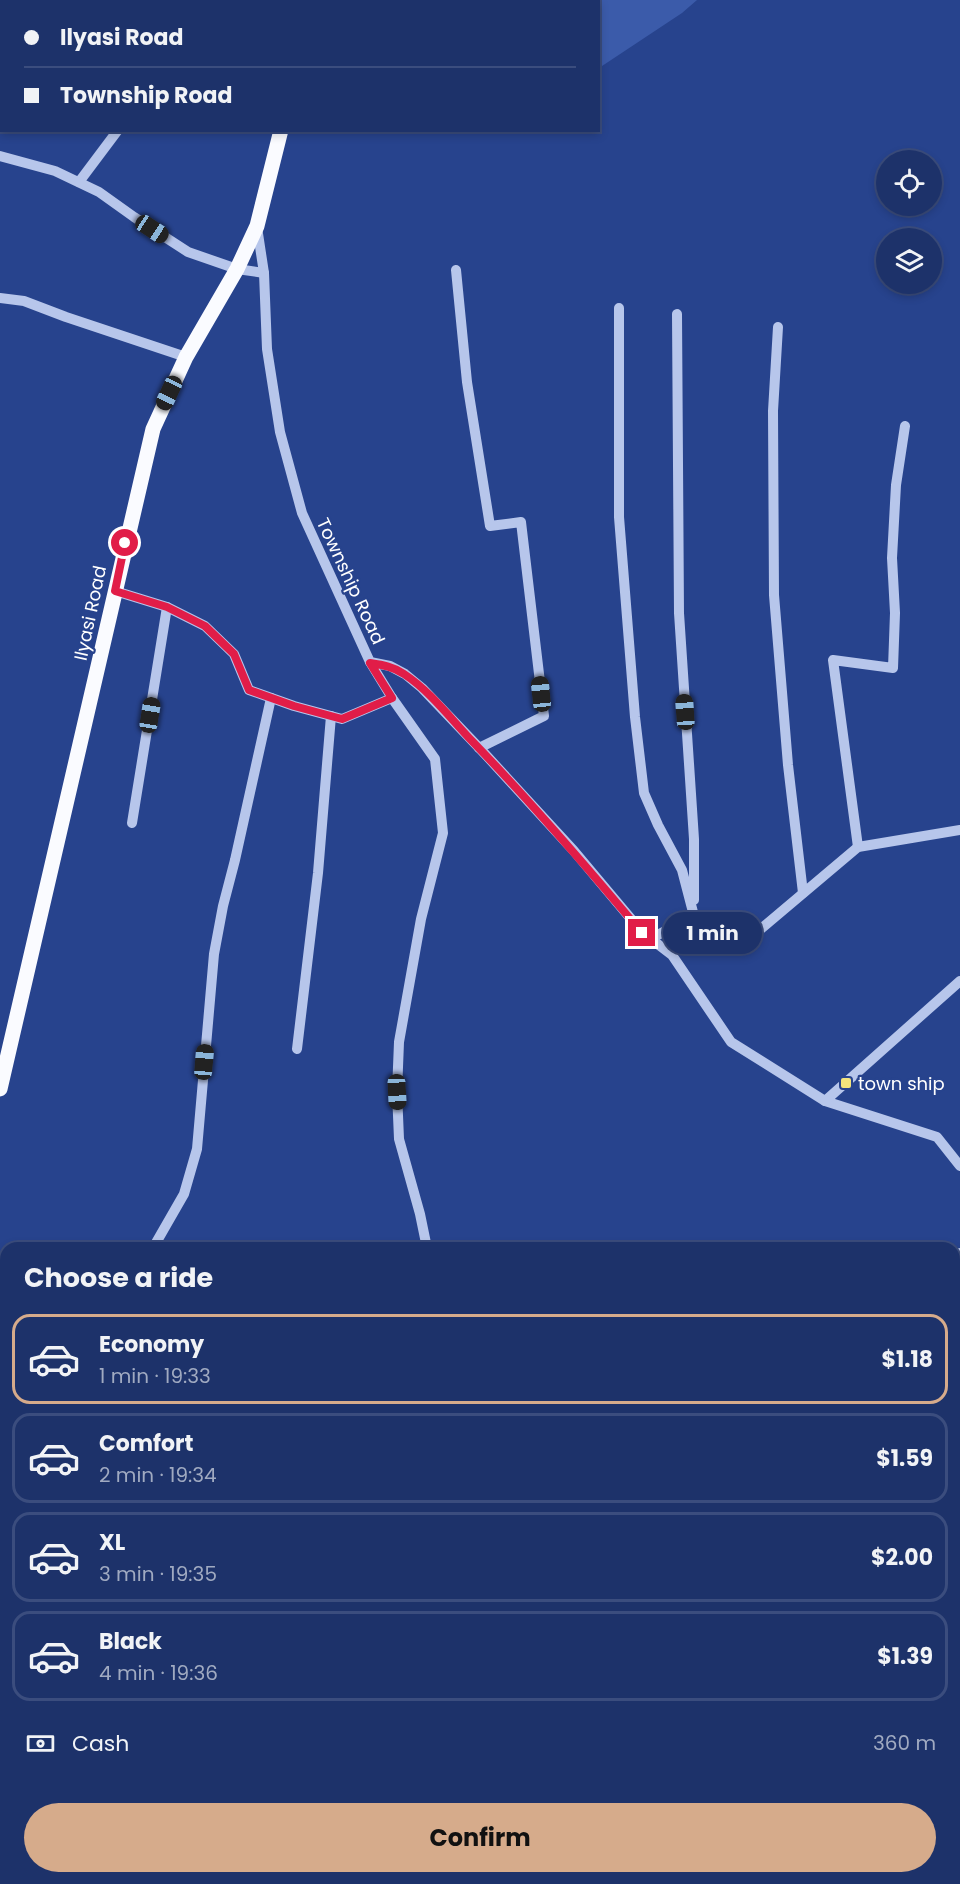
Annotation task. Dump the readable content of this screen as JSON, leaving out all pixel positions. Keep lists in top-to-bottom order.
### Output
{
  "streets": {
    "main road": ["Ilyasi Road"],
    "street": ["Township Road"]
  },
  "crossings": [
    ["Township Road", "Ilyasi Road"]
  ],
  "places": {
    "transit": ["town ship"]
  },
  "page": {
    "banner": ["Ilyasi Road", "Township Road"],
    "bubble": "1 min",
    "heading": "Choose a ride",
    "list": [
      {
        "name": "Economy",
        "note": "1 min · 19:33",
        "value": "$1.18"
      },
      {
        "name": "Comfort",
        "note": "2 min · 19:34",
        "value": "$1.59"
      },
      {
        "name": "XL",
        "note": "3 min · 19:35",
        "value": "$2.00"
      },
      {
        "name": "Black",
        "note": "4 min · 19:36",
        "value": "$1.39"
      }
    ],
    "pay": ["Cash", "360 m"],
    "buttons": "Confirm"
  }
}
